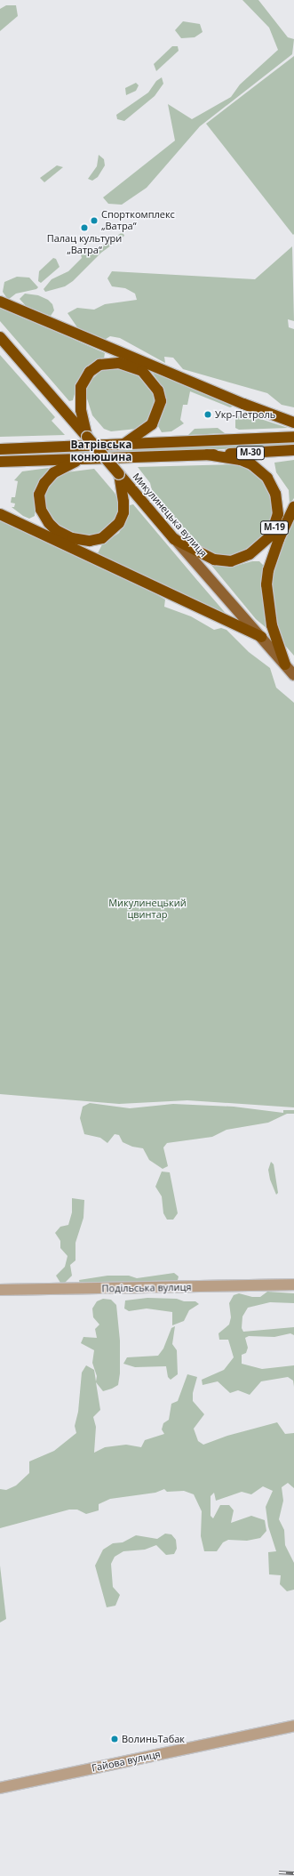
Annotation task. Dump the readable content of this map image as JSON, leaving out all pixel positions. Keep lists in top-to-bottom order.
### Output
{
  "streets": {
    "highway": ["М-30", "Микулинецька вулиця", "М-19"],
    "street": ["Подільська вулиця", "Гайова вулиця"]
  },
  "crossings": [
    ["М-30", "М-19"],
    ["Микулинецька вулиця", "М-19"]
  ],
  "districts": ["Ватрівська конюшина"],
  "parks": ["Микулинецький цвинтар"],
  "places": [
    "Спорткомплекс „Ватра“",
    "Палац культури „Ватра“",
    "Укр-Петроль",
    "ВолиньТабак"
  ]
}
